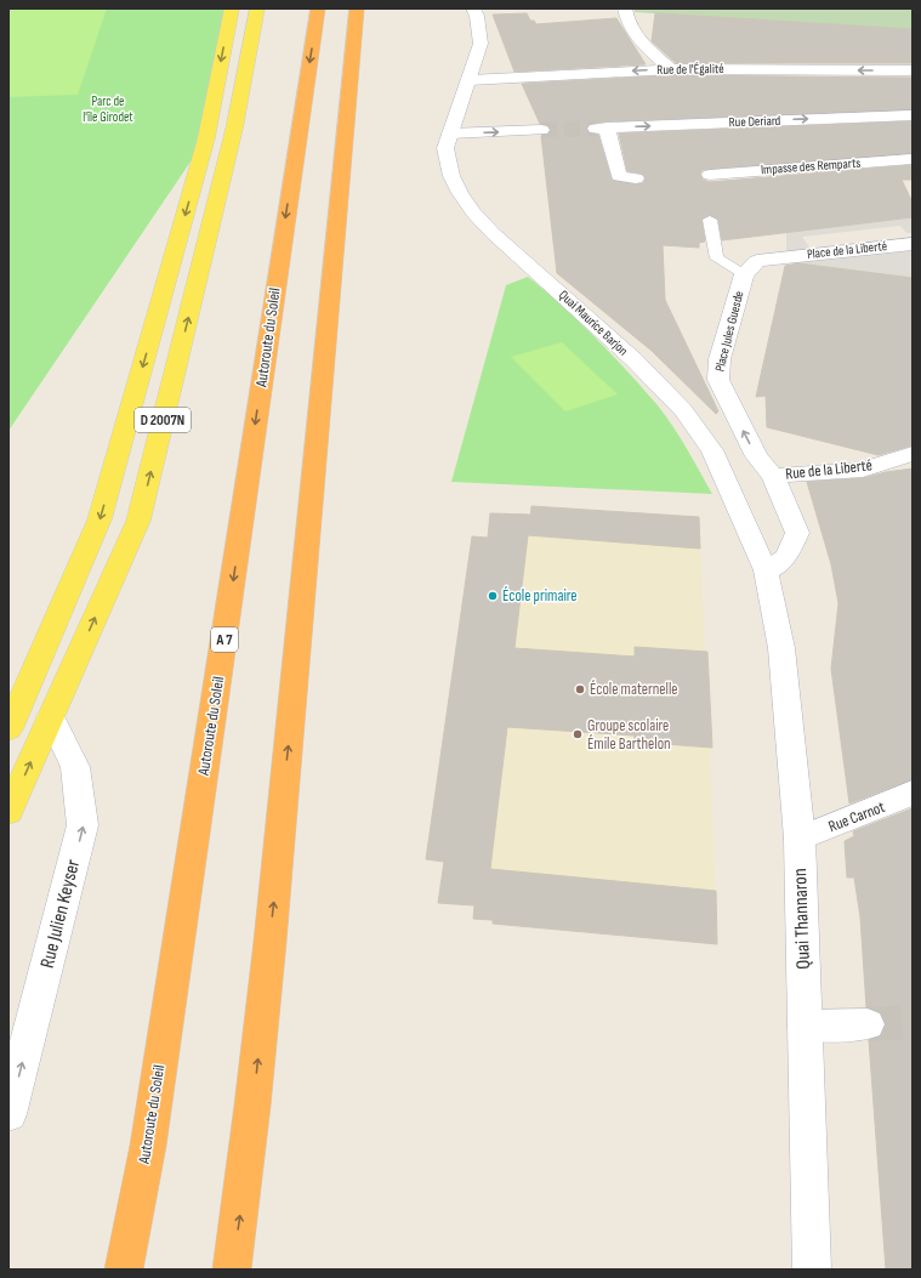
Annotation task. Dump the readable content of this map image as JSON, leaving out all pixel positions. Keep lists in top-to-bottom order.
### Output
{
  "streets": {
    "highway": ["Autoroute du Soleil", "A 7"],
    "main road": ["D 2007N"],
    "street": [
      "Rue de l'Égalité",
      "Rue Deriard",
      "Impasse des Remparts",
      "Place de la Liberté",
      "Quai Maurice Barjon",
      "Place Jules Guesde",
      "Rue de la Liberté",
      "Rue Carnot",
      "Rue Julien Keyser",
      "Quai Thannaron"
    ]
  },
  "crossings": [
    ["Rue de l'Égalité", "Quai Maurice Barjon"],
    ["Place de la Liberté", "Place Jules Guesde"],
    ["Quai Maurice Barjon", "Place Jules Guesde"],
    ["Quai Maurice Barjon", "Quai Thannaron"],
    ["Place Jules Guesde", "Rue de la Liberté"],
    ["Place Jules Guesde", "Quai Thannaron"],
    ["D 2007N", "Rue Julien Keyser"],
    ["Rue Carnot", "Quai Thannaron"]
  ],
  "one_way": ["Rue de l'Égalité", "Place Jules Guesde", "Rue Julien Keyser"],
  "parks": ["Parc de l'île Girodet"],
  "places": ["École primaire", "École maternelle", "Groupe scolaire Émile Barthelon"]
}
